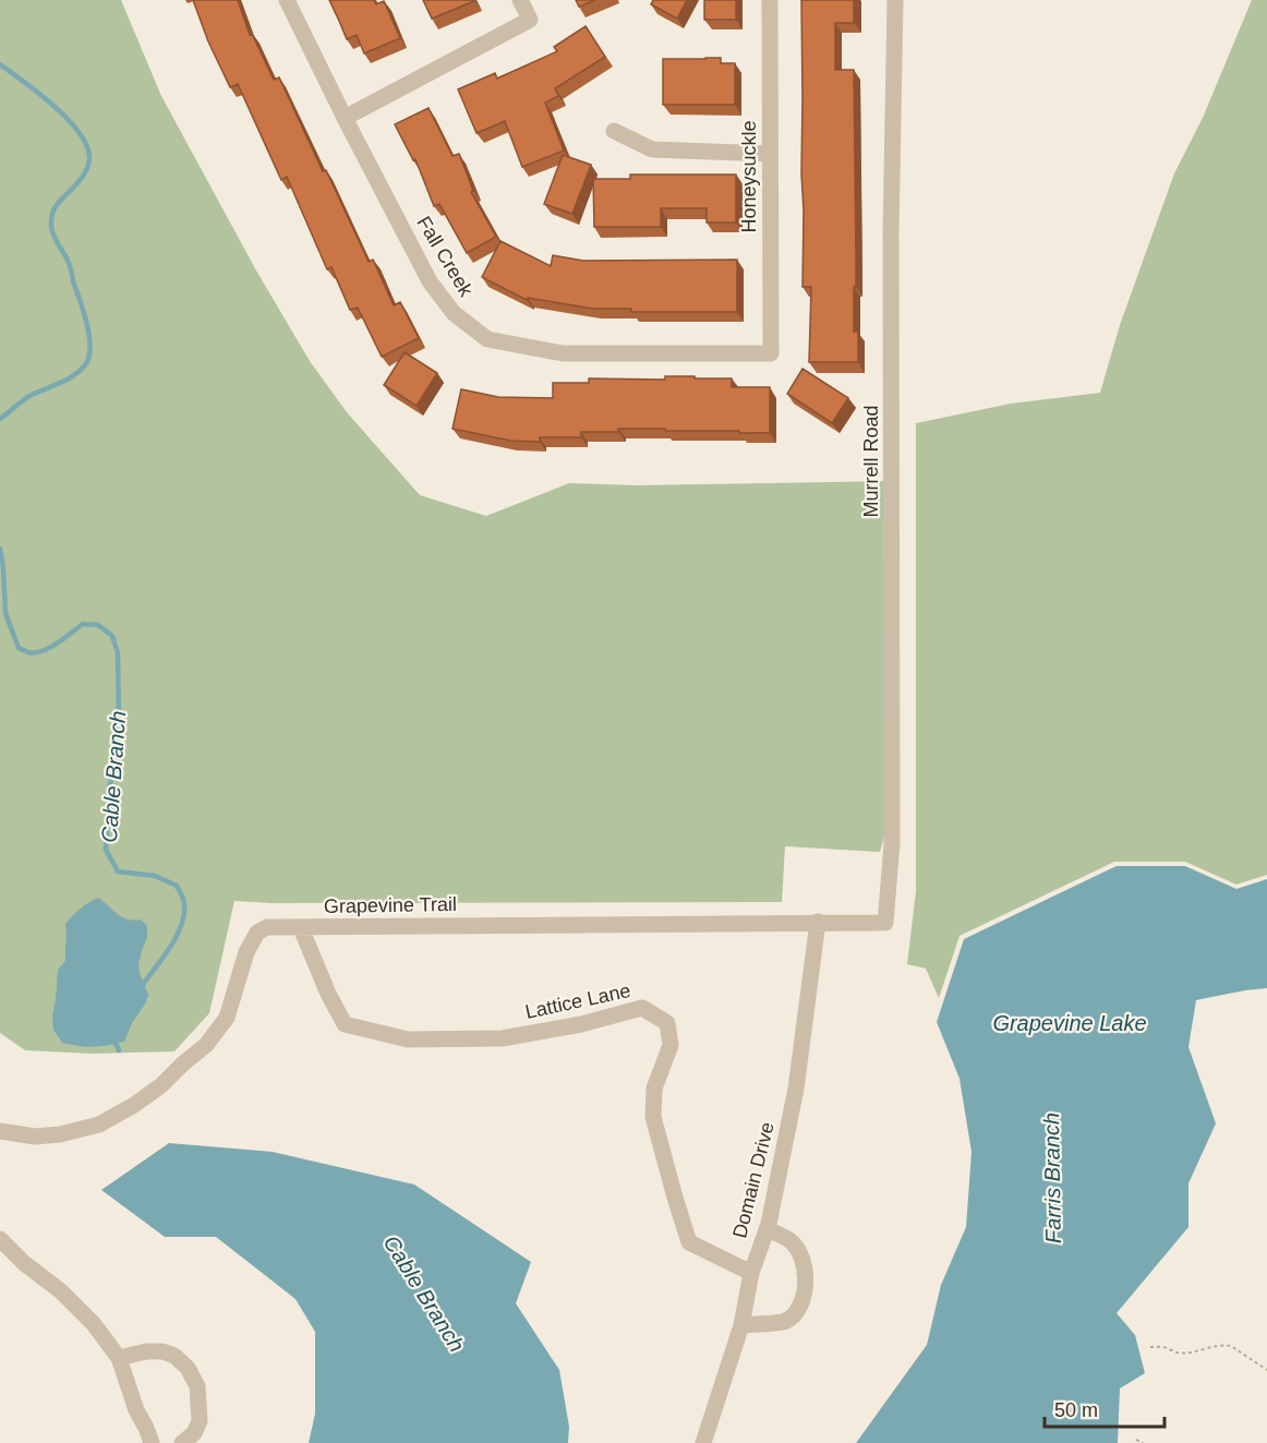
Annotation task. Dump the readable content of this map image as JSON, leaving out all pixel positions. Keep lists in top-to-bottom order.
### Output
{
  "streets": {
    "street": [
      "Honeysuckle",
      "Fall Creek",
      "Murrell Road",
      "Grapevine Trail",
      "Lattice Lane",
      "Domain Drive"
    ]
  },
  "crossings": [
    ["Honeysuckle", "Fall Creek"],
    ["Murrell Road", "Grapevine Trail"],
    ["Grapevine Trail", "Lattice Lane"],
    ["Grapevine Trail", "Domain Drive"],
    ["Lattice Lane", "Domain Drive"]
  ],
  "water": ["Cable Branch", "Grapevine Lake", "Farris Branch"],
  "scale_bar": "50 m"
}
